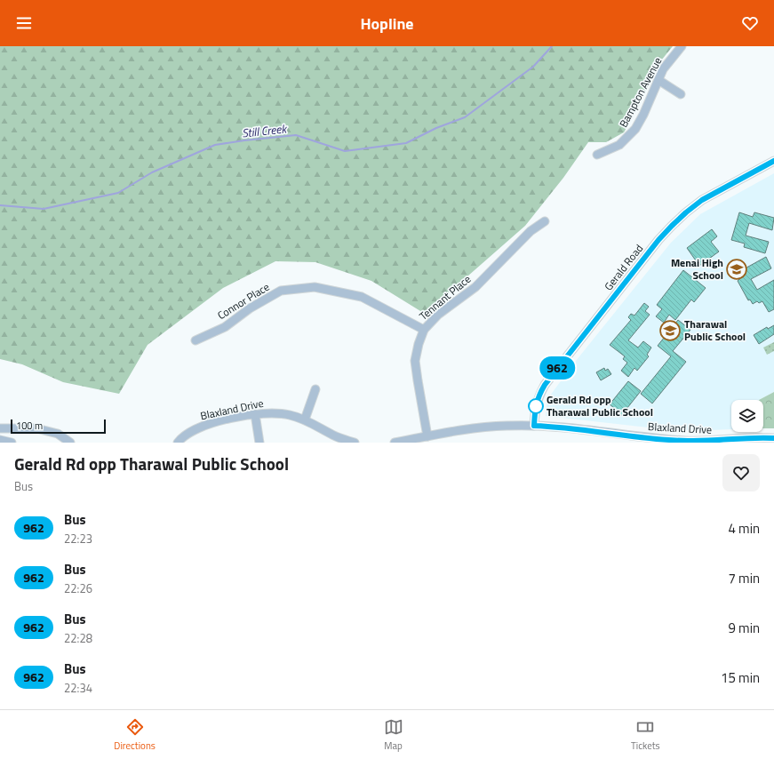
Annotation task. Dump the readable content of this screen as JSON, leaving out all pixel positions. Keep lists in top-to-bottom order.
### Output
{
  "streets": {
    "street": [
      "Bampton Avenue",
      "Gerald Road",
      "Tennant Place",
      "Connor Place",
      "Blaxland Drive"
    ]
  },
  "crossings": [
    ["Gerald Road", "Blaxland Drive"],
    ["Tennant Place", "Connor Place"],
    ["Tennant Place", "Blaxland Drive"]
  ],
  "water": ["Still Creek"],
  "places": {
    "school or university": ["Menai High School", "Tharawal Public School"],
    "other": ["Gerald Rd opp Tharawal Public School"]
  },
  "lines": ["bus line 962"],
  "scale_bar": "100 m",
  "page": {
    "header": "Hopline",
    "on_map": "962",
    "scale": "100 m",
    "heading": ["Gerald Rd opp Tharawal Public School", "Bus"],
    "list": [
      {
        "mark": "962",
        "name": "Bus",
        "note": "22:23",
        "value": "4 min"
      },
      {
        "mark": "962",
        "name": "Bus",
        "note": "22:26",
        "value": "7 min"
      },
      {
        "mark": "962",
        "name": "Bus",
        "note": "22:28",
        "value": "9 min"
      },
      {
        "mark": "962",
        "name": "Bus",
        "note": "22:34",
        "value": "15 min"
      }
    ],
    "tabs": ["Directions", "Map", "Tickets"]
  }
}
